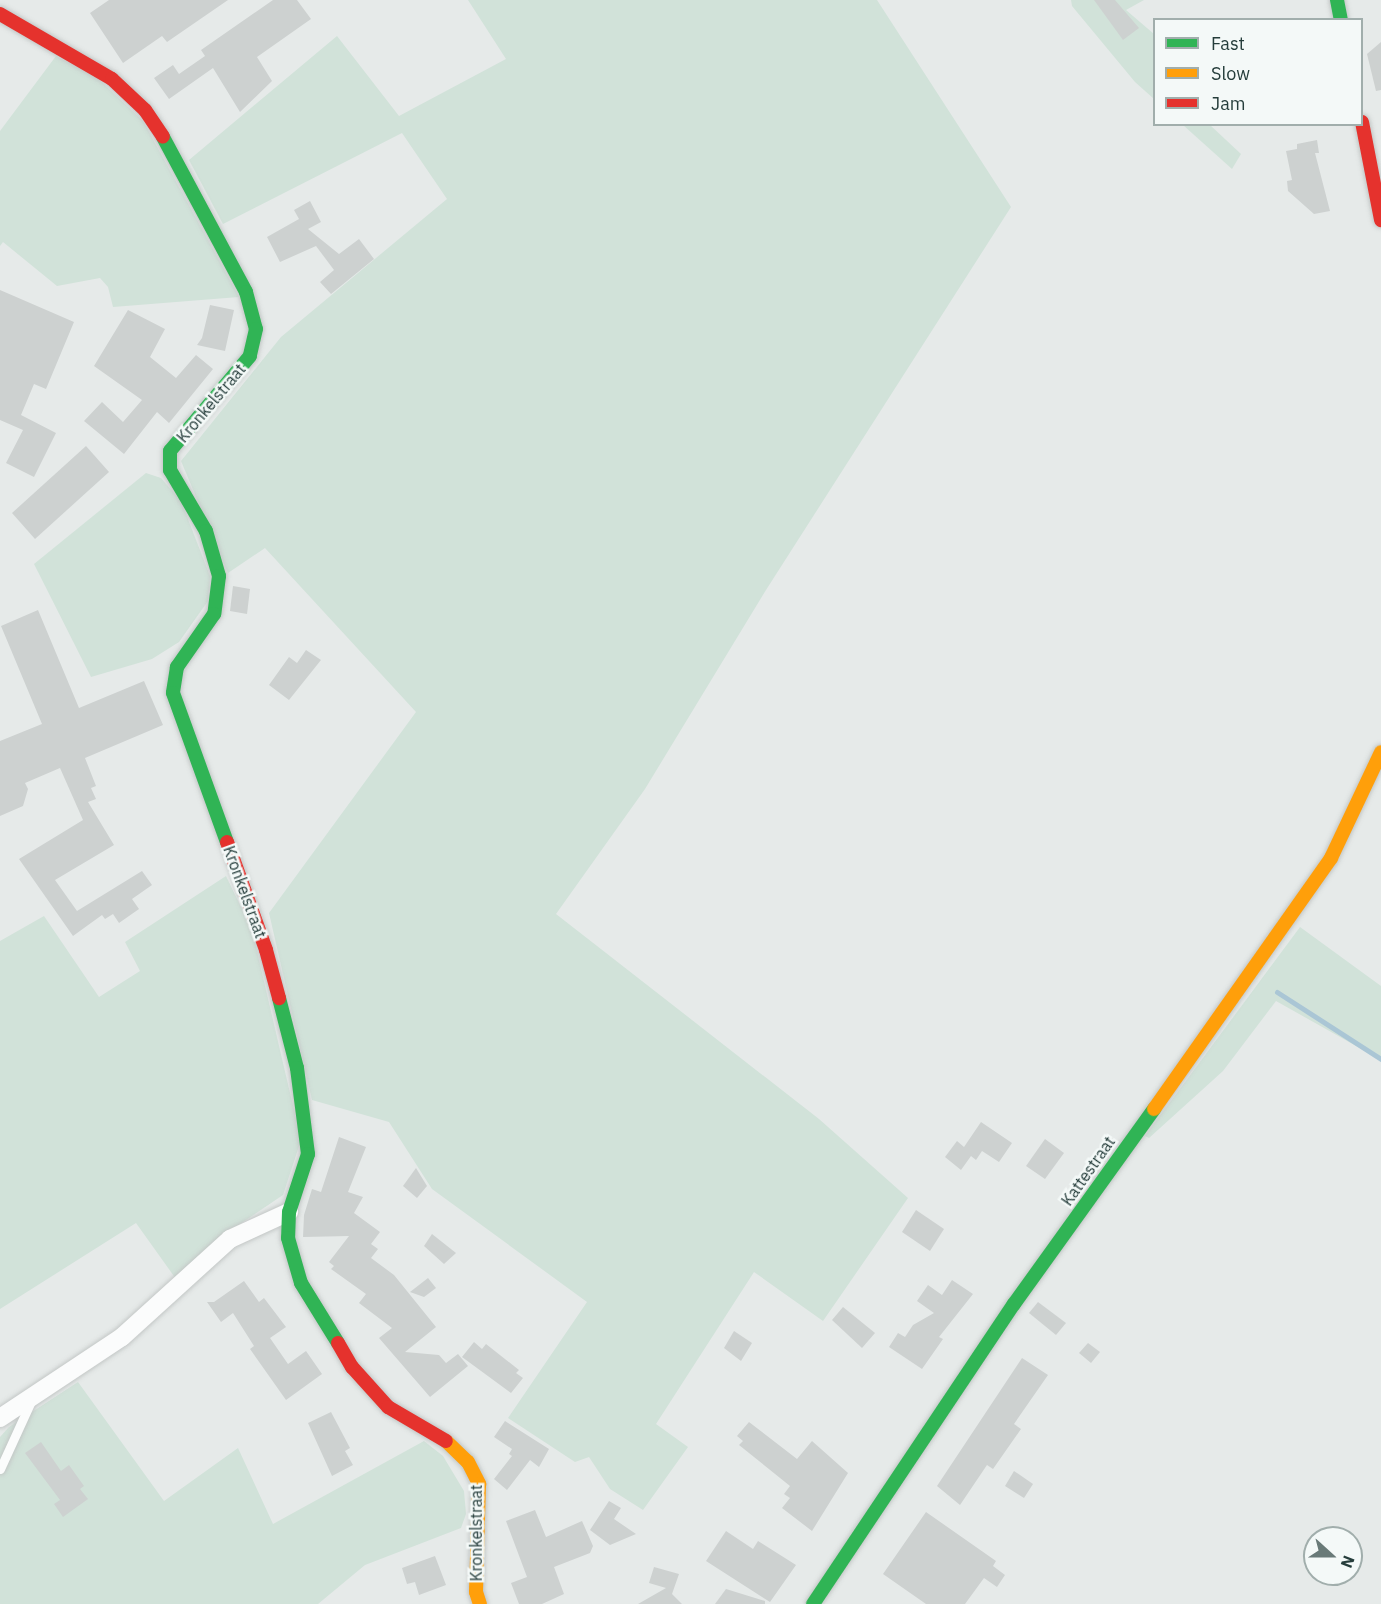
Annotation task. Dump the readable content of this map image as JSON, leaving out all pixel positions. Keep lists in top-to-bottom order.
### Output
{
  "streets": {
    "street": ["Kronkelstraat", "Kattestraat"]
  },
  "legend": ["Fast", "Slow", "Jam"],
  "north": "right"
}
